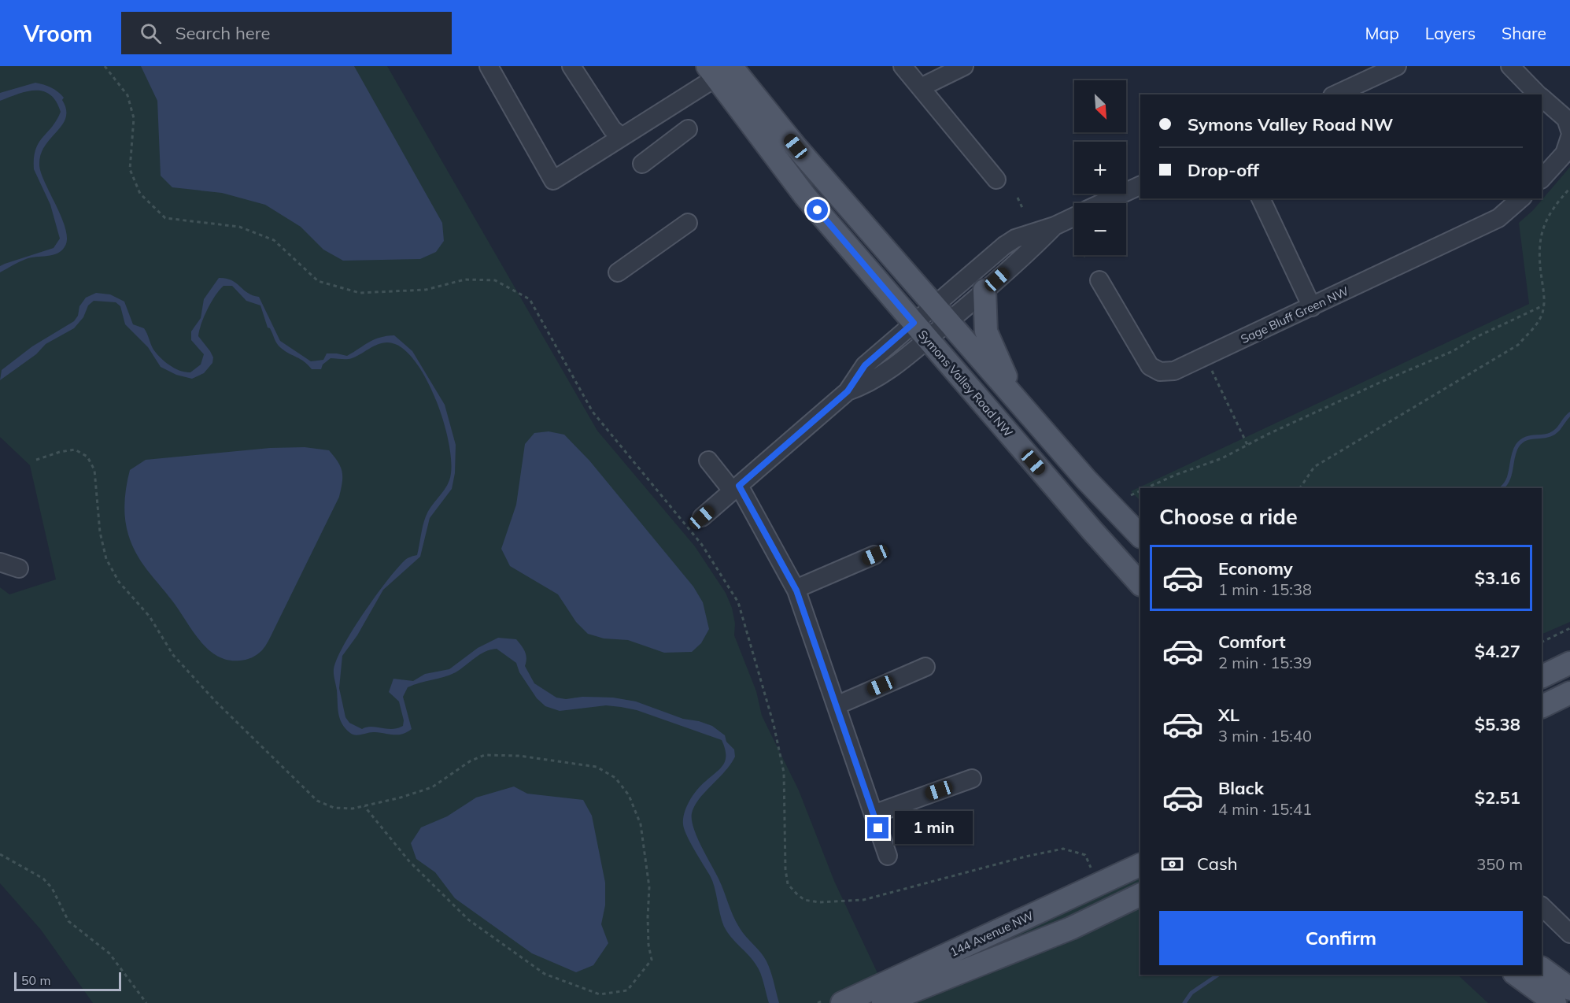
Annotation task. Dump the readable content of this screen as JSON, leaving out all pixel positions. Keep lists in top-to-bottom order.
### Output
{
  "streets": {
    "main road": ["Symons Valley Road NW", "144 Avenue NW"],
    "street": ["Sage Bluff Green NW"]
  },
  "scale_bar": "50 m",
  "north": "bottom right",
  "page": {
    "header": "Vroom",
    "search": "Search here",
    "nav": ["Map", "Layers", "Share"],
    "map_buttons": ["+", "−"],
    "banner": ["Symons Valley Road NW", "Drop-off"],
    "heading": "Choose a ride",
    "list": [
      {
        "name": "Economy",
        "note": "1 min · 15:38",
        "value": "$3.16"
      },
      {
        "name": "Comfort",
        "note": "2 min · 15:39",
        "value": "$4.27"
      },
      {
        "name": "XL",
        "note": "3 min · 15:40",
        "value": "$5.38"
      },
      {
        "name": "Black",
        "note": "4 min · 15:41",
        "value": "$2.51"
      }
    ],
    "bubble": "1 min",
    "pay": ["Cash", "350 m"],
    "buttons": "Confirm",
    "scale": "50 m"
  }
}
